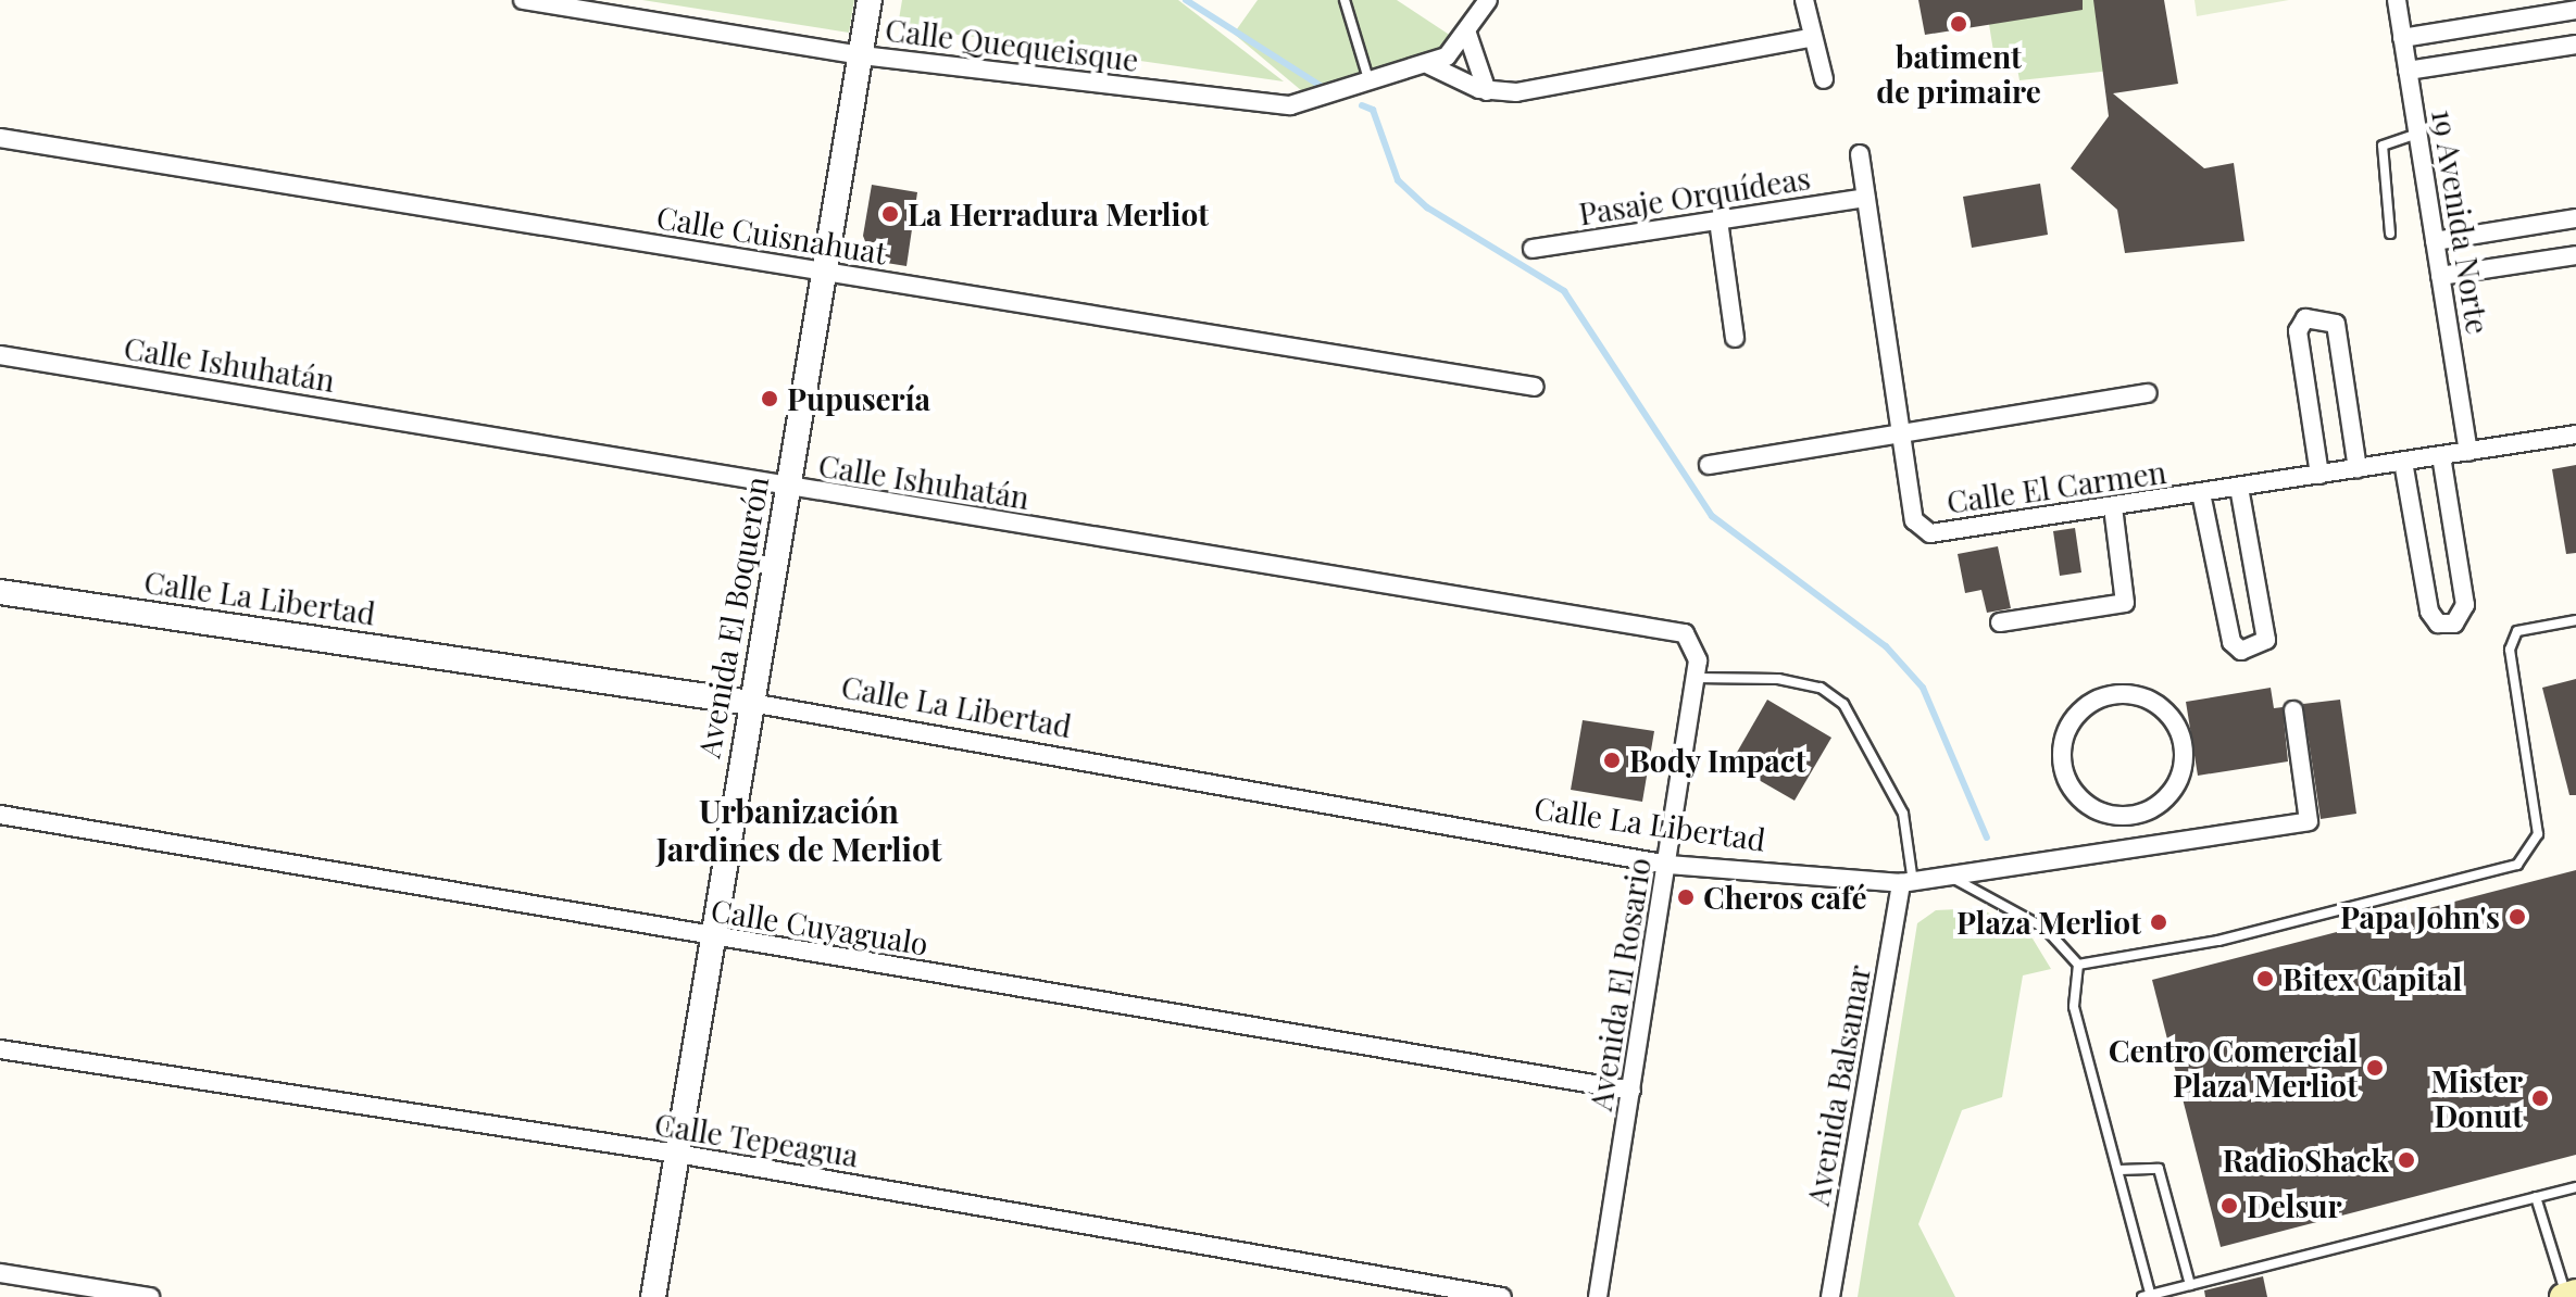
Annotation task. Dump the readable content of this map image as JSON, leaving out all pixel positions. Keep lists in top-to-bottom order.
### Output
{
  "streets": {
    "street": [
      "Calle Quequeisque",
      "Pasaje Orquídeas",
      "19 Avenida Norte",
      "Calle Cuisnahuat",
      "Calle Ishuhatán",
      "Calle El Carmen",
      "Calle La Libertad",
      "Avenida El Boquerón",
      "Calle Cuyagualo",
      "Avenida El Rosario",
      "Avenida Balsamar",
      "Calle Tepeagua"
    ]
  },
  "crossings": [
    ["Calle Quequeisque", "Avenida El Boquerón"],
    ["Pasaje Orquídeas", "Calle El Carmen"],
    ["19 Avenida Norte", "Calle El Carmen"],
    ["Calle Cuisnahuat", "Avenida El Boquerón"],
    ["Calle Ishuhatán", "Avenida El Boquerón"],
    ["Calle Ishuhatán", "Avenida El Rosario"],
    ["Calle La Libertad", "Avenida El Boquerón"],
    ["Calle La Libertad", "Avenida El Rosario"],
    ["Calle La Libertad", "Avenida Balsamar"],
    ["Avenida El Boquerón", "Calle Cuyagualo"],
    ["Avenida El Boquerón", "Calle Tepeagua"],
    ["Calle Cuyagualo", "Avenida El Rosario"]
  ],
  "districts": ["Urbanización Jardines de Merliot"],
  "places": [
    "batiment de primaire",
    "La Herradura Merliot",
    "Pupusería",
    "Body Impact",
    "Cheros café",
    "Papa John's",
    "Plaza Merliot",
    "Bitex Capital",
    "Centro Comercial Plaza Merliot",
    "Mister Donut",
    "RadioShack",
    "Delsur"
  ]
}
